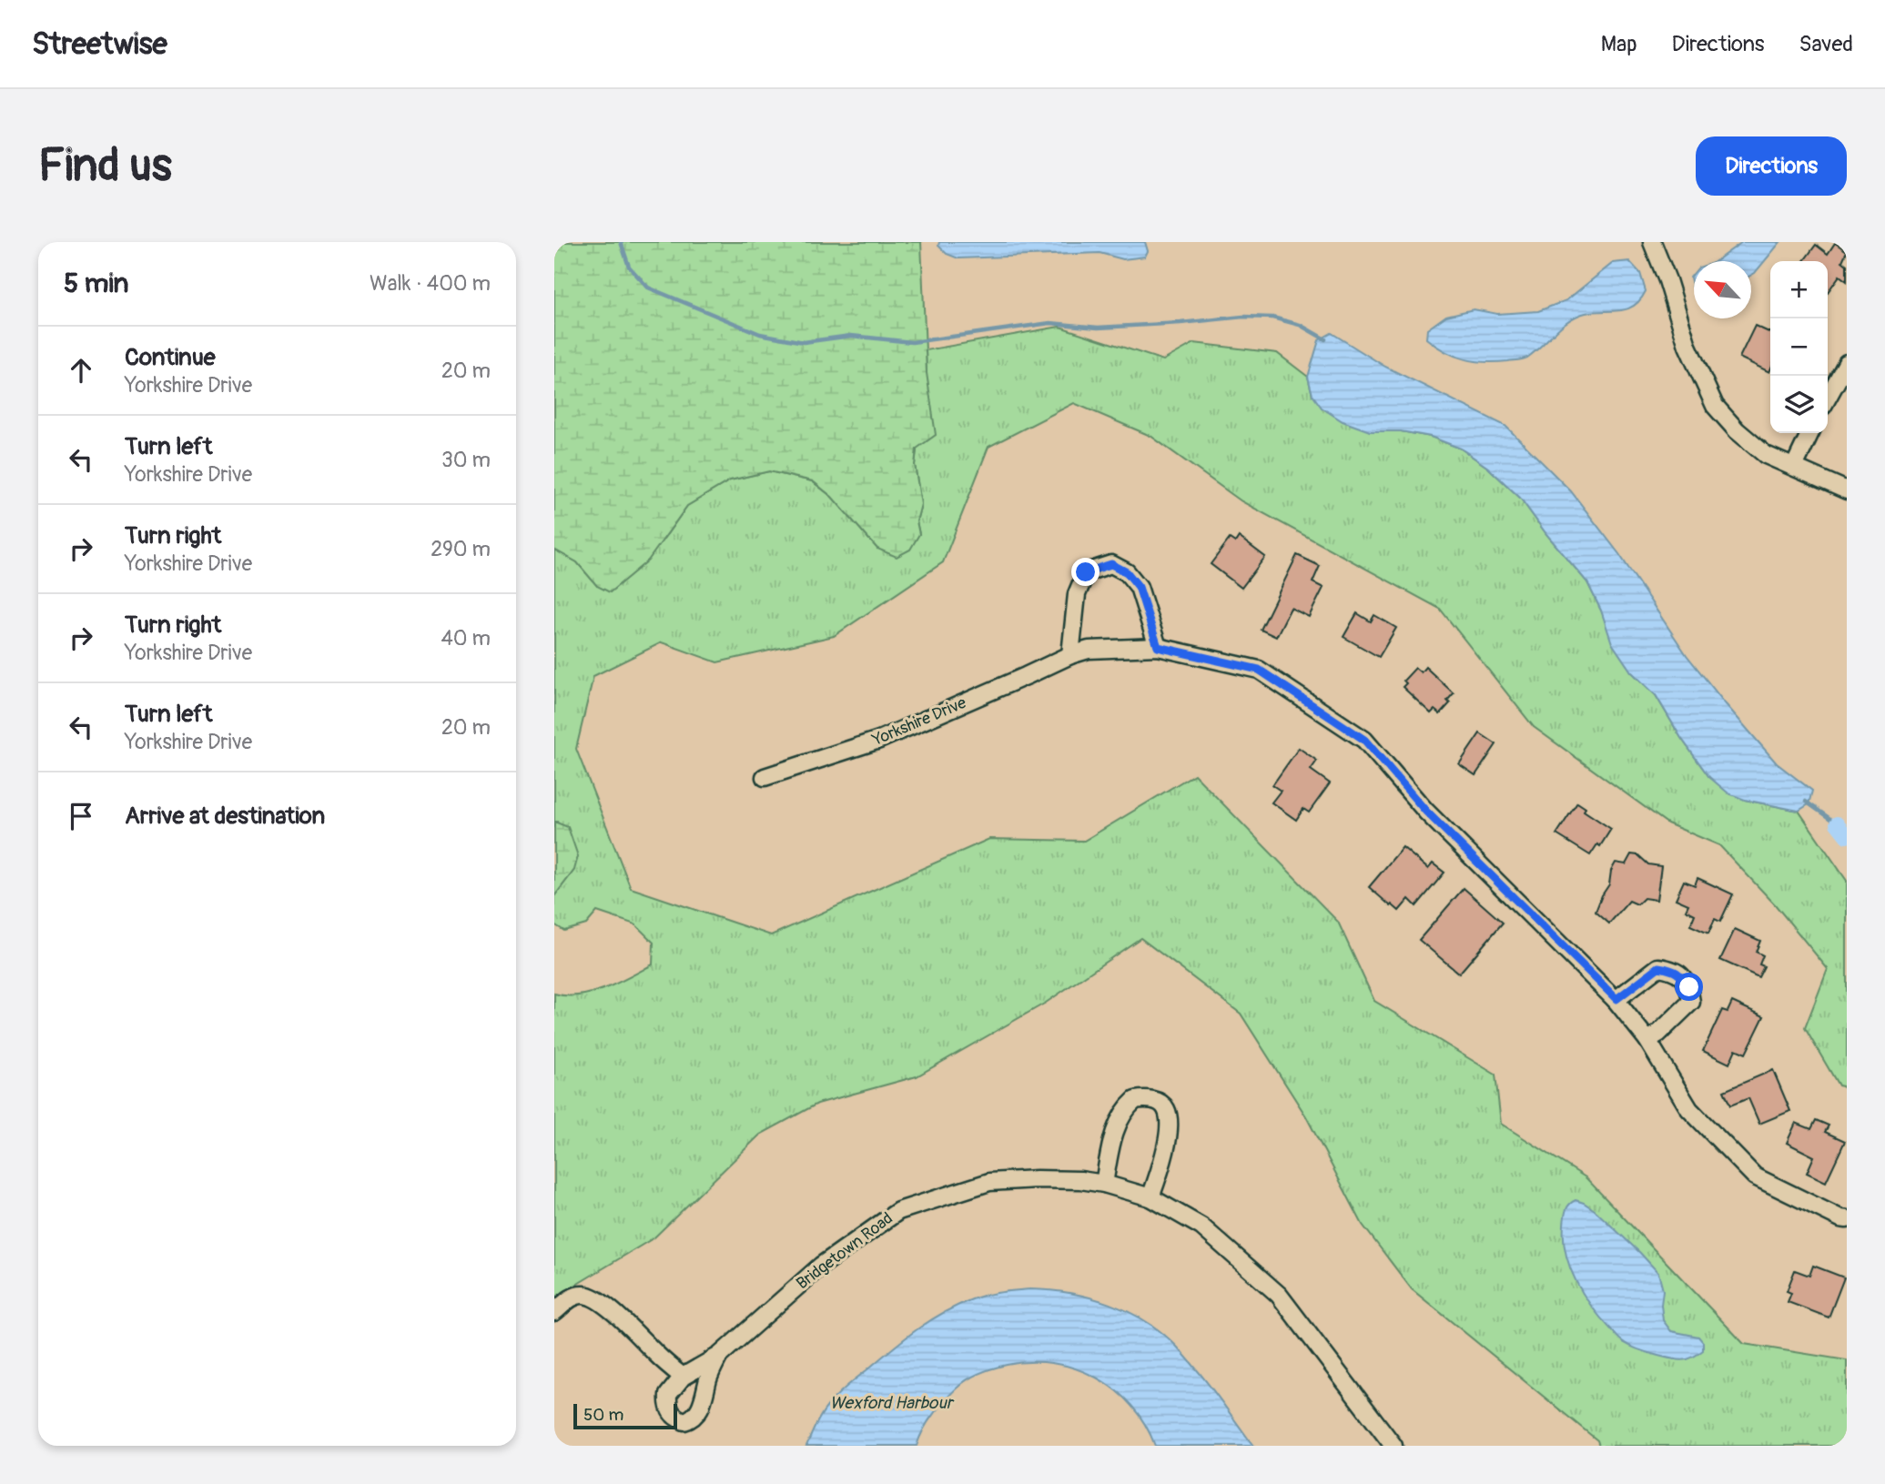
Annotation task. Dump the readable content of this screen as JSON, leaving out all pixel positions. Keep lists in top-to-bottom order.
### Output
{
  "streets": {
    "street": ["Yorkshire Drive", "Bridgetown Road"]
  },
  "water": ["Wexford Harbour"],
  "scale_bar": "50 m",
  "north": "top left",
  "page": {
    "header": "Streetwise",
    "nav": ["Map", "Directions", "Saved"],
    "buttons": "Directions",
    "title": "Find us",
    "heading": ["5 min", "Walk · 400 m"],
    "map_buttons": ["+", "−"],
    "list": [
      ["Continue", "Yorkshire Drive", "20 m"],
      ["Turn left", "Yorkshire Drive", "30 m"],
      ["Turn right", "Yorkshire Drive", "290 m"],
      ["Turn right", "Yorkshire Drive", "40 m"],
      ["Turn left", "Yorkshire Drive", "20 m"],
      "Arrive at destination"
    ],
    "scale": "50 m"
  }
}
